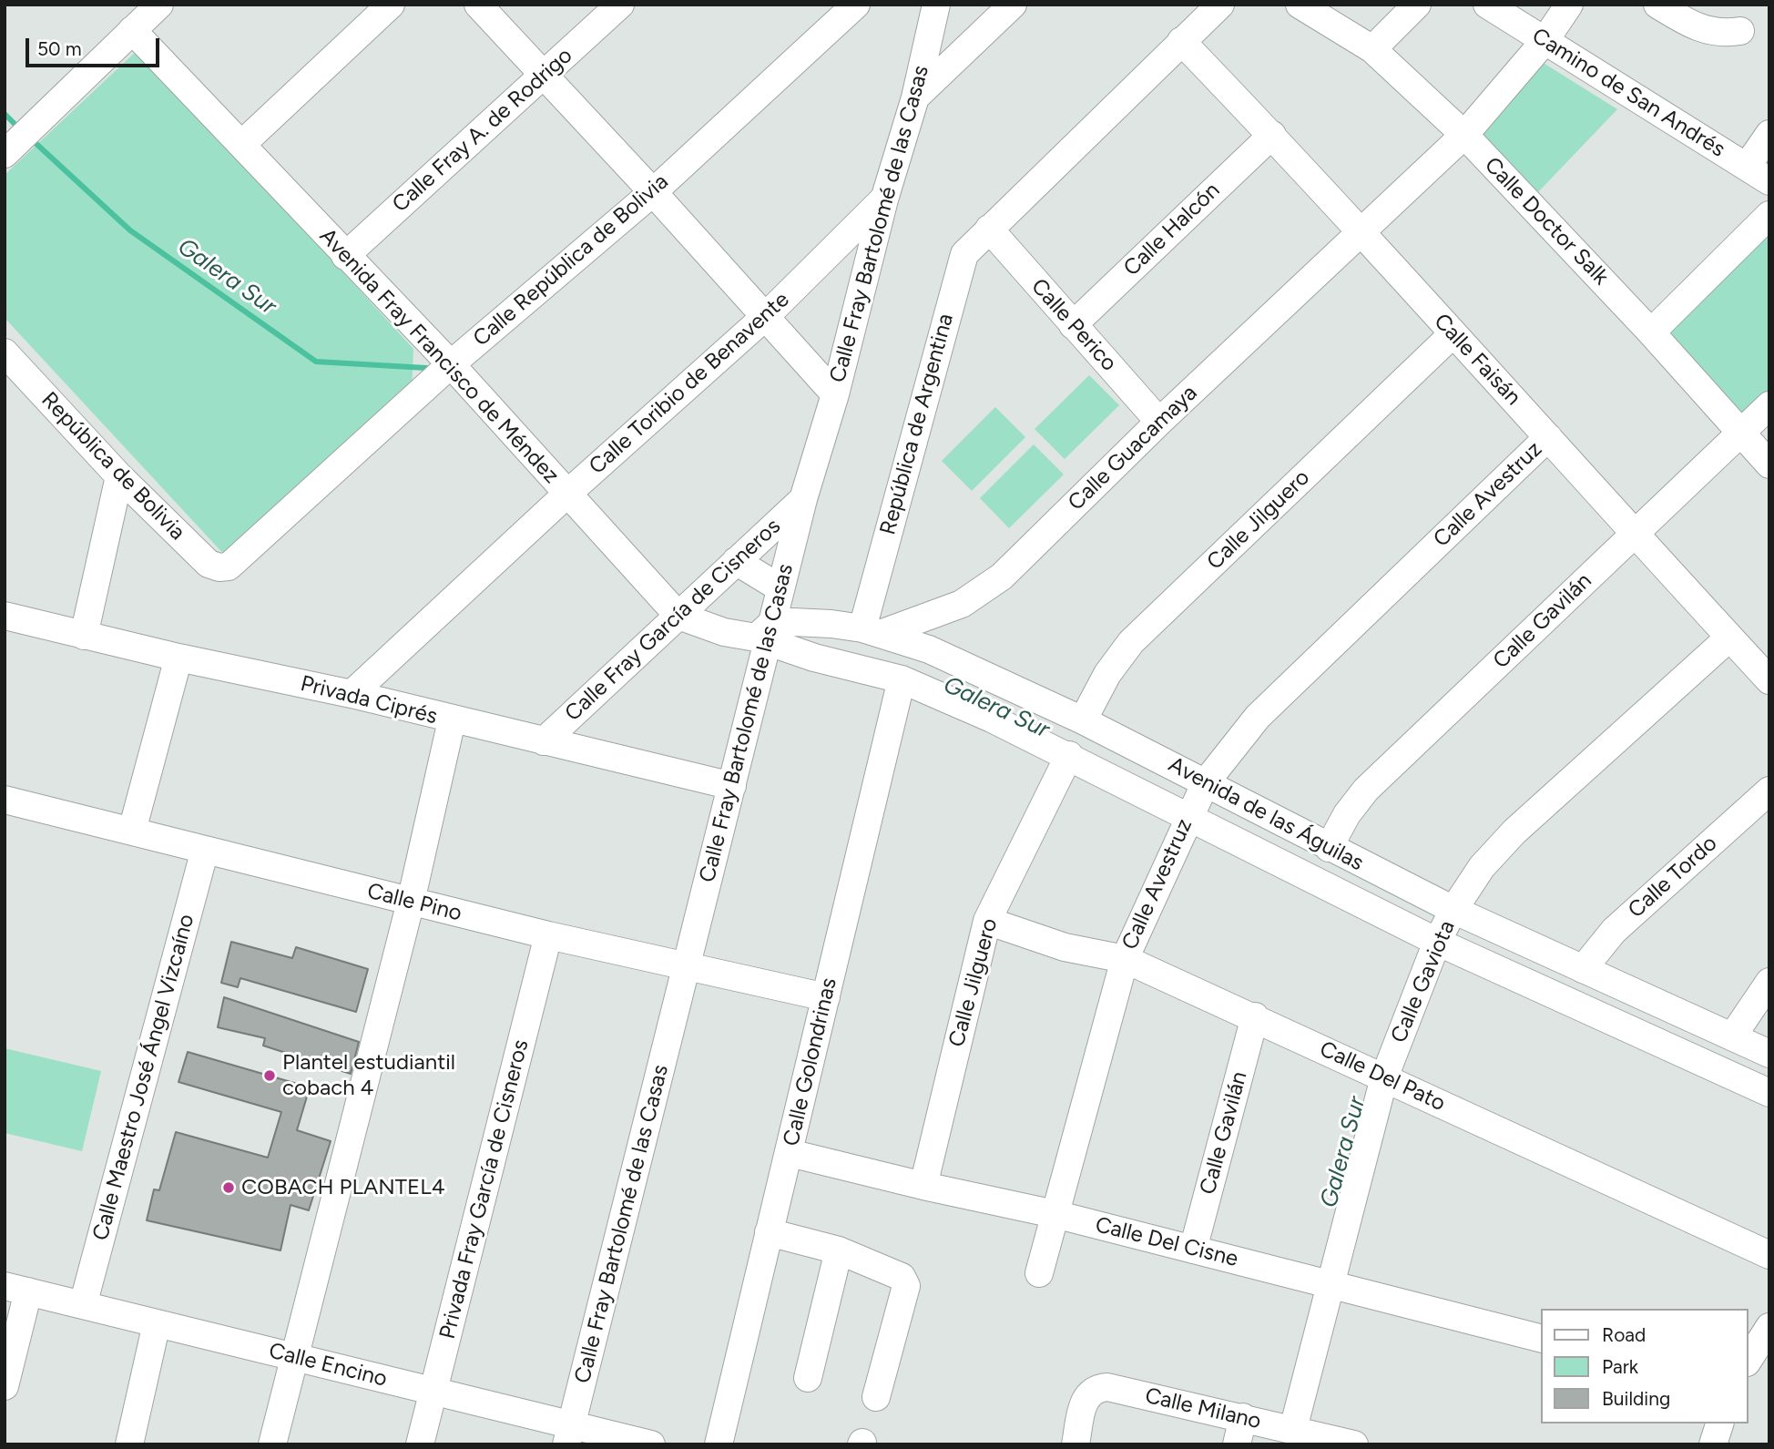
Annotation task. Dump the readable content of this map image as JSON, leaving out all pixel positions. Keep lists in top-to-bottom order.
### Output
{
  "streets": {
    "street": [
      "Camino de San Andrés",
      "Calle Fray A. de Rodrigo",
      "Calle Doctor Salk",
      "Calle Fray Bartolomé de las Casas",
      "Calle Halcón",
      "Calle República de Bolivia",
      "Calle Perico",
      "Avenida Fray Francisco de Méndez",
      "Calle Faisán",
      "Calle Toribio de Benavente",
      "República de Argentina",
      "Calle Guacamaya",
      "República de Bolivia",
      "Calle Avestruz",
      "Calle Jilguero",
      "Calle Fray García de Cisneros",
      "Calle Gavilán",
      "Privada Ciprés",
      "Avenida de las Águilas",
      "Calle Tordo",
      "Calle Pino",
      "Calle Gaviota",
      "Calle Golondrinas",
      "Calle Del Pato",
      "Calle Maestro José Ángel Vizcaíno",
      "Privada Fray García de Cisneros",
      "Calle Del Cisne",
      "Calle Encino",
      "Calle Milano"
    ]
  },
  "crossings": [
    ["Camino de San Andrés", "Calle Guacamaya"],
    ["Calle Fray A. de Rodrigo", "Avenida Fray Francisco de Méndez"],
    ["Calle Doctor Salk", "Calle Guacamaya"],
    ["Calle Doctor Salk", "Calle Gavilán"],
    ["Calle Fray Bartolomé de las Casas", "Avenida Fray Francisco de Méndez"],
    ["Calle Fray Bartolomé de las Casas", "Calle Toribio de Benavente"],
    ["Calle Fray Bartolomé de las Casas", "Calle Fray García de Cisneros"],
    ["Calle Fray Bartolomé de las Casas", "Privada Ciprés"],
    ["Calle Fray Bartolomé de las Casas", "Avenida de las Águilas"],
    ["Calle Fray Bartolomé de las Casas", "Calle Pino"],
    ["Calle Fray Bartolomé de las Casas", "Calle Encino"],
    ["Calle Halcón", "Calle Perico"],
    ["Calle Halcón", "Calle Faisán"],
    ["Calle República de Bolivia", "Avenida Fray Francisco de Méndez"],
    ["Calle República de Bolivia", "República de Bolivia"],
    ["Calle Perico", "República de Argentina"],
    ["Calle Perico", "Calle Guacamaya"],
    ["Avenida Fray Francisco de Méndez", "Calle Toribio de Benavente"],
    ["Avenida Fray Francisco de Méndez", "Calle Fray García de Cisneros"],
    ["Avenida Fray Francisco de Méndez", "Avenida de las Águilas"],
    ["Calle Faisán", "República de Argentina"],
    ["Calle Faisán", "Calle Guacamaya"],
    ["Calle Faisán", "Calle Avestruz"],
    ["Calle Faisán", "Calle Jilguero"],
    ["Calle Faisán", "Calle Gavilán"],
    ["Calle Faisán", "Calle Gaviota"],
    ["Calle Toribio de Benavente", "Privada Ciprés"],
    ["República de Argentina", "Calle Guacamaya"],
    ["República de Argentina", "Avenida de las Águilas"],
    ["Calle Guacamaya", "Avenida de las Águilas"],
    ["Calle Avestruz", "Avenida de las Águilas"],
    ["Calle Avestruz", "Calle Del Pato"],
    ["Calle Avestruz", "Calle Del Cisne"],
    ["Calle Jilguero", "Avenida de las Águilas"],
    ["Calle Jilguero", "Calle Del Pato"],
    ["Calle Jilguero", "Calle Del Cisne"],
    ["Calle Fray García de Cisneros", "Privada Ciprés"],
    ["Calle Gavilán", "Avenida de las Águilas"],
    ["Calle Gavilán", "Calle Del Pato"],
    ["Calle Gavilán", "Calle Del Cisne"],
    ["Avenida de las Águilas", "Calle Tordo"],
    ["Avenida de las Águilas", "Calle Gaviota"],
    ["Avenida de las Águilas", "Calle Golondrinas"],
    ["Calle Pino", "Calle Golondrinas"],
    ["Calle Pino", "Calle Maestro José Ángel Vizcaíno"],
    ["Calle Pino", "Privada Fray García de Cisneros"],
    ["Calle Gaviota", "Calle Del Pato"],
    ["Calle Gaviota", "Calle Del Cisne"],
    ["Calle Gaviota", "Calle Milano"],
    ["Calle Golondrinas", "Calle Del Cisne"],
    ["Calle Maestro José Ángel Vizcaíno", "Calle Encino"],
    ["Privada Fray García de Cisneros", "Calle Encino"]
  ],
  "water": ["Galera Sur"],
  "places": ["Plantel estudiantil cobach 4", "COBACH PLANTEL4"],
  "legend": ["Road", "Park", "Building"],
  "scale_bar": "50 m"
}
